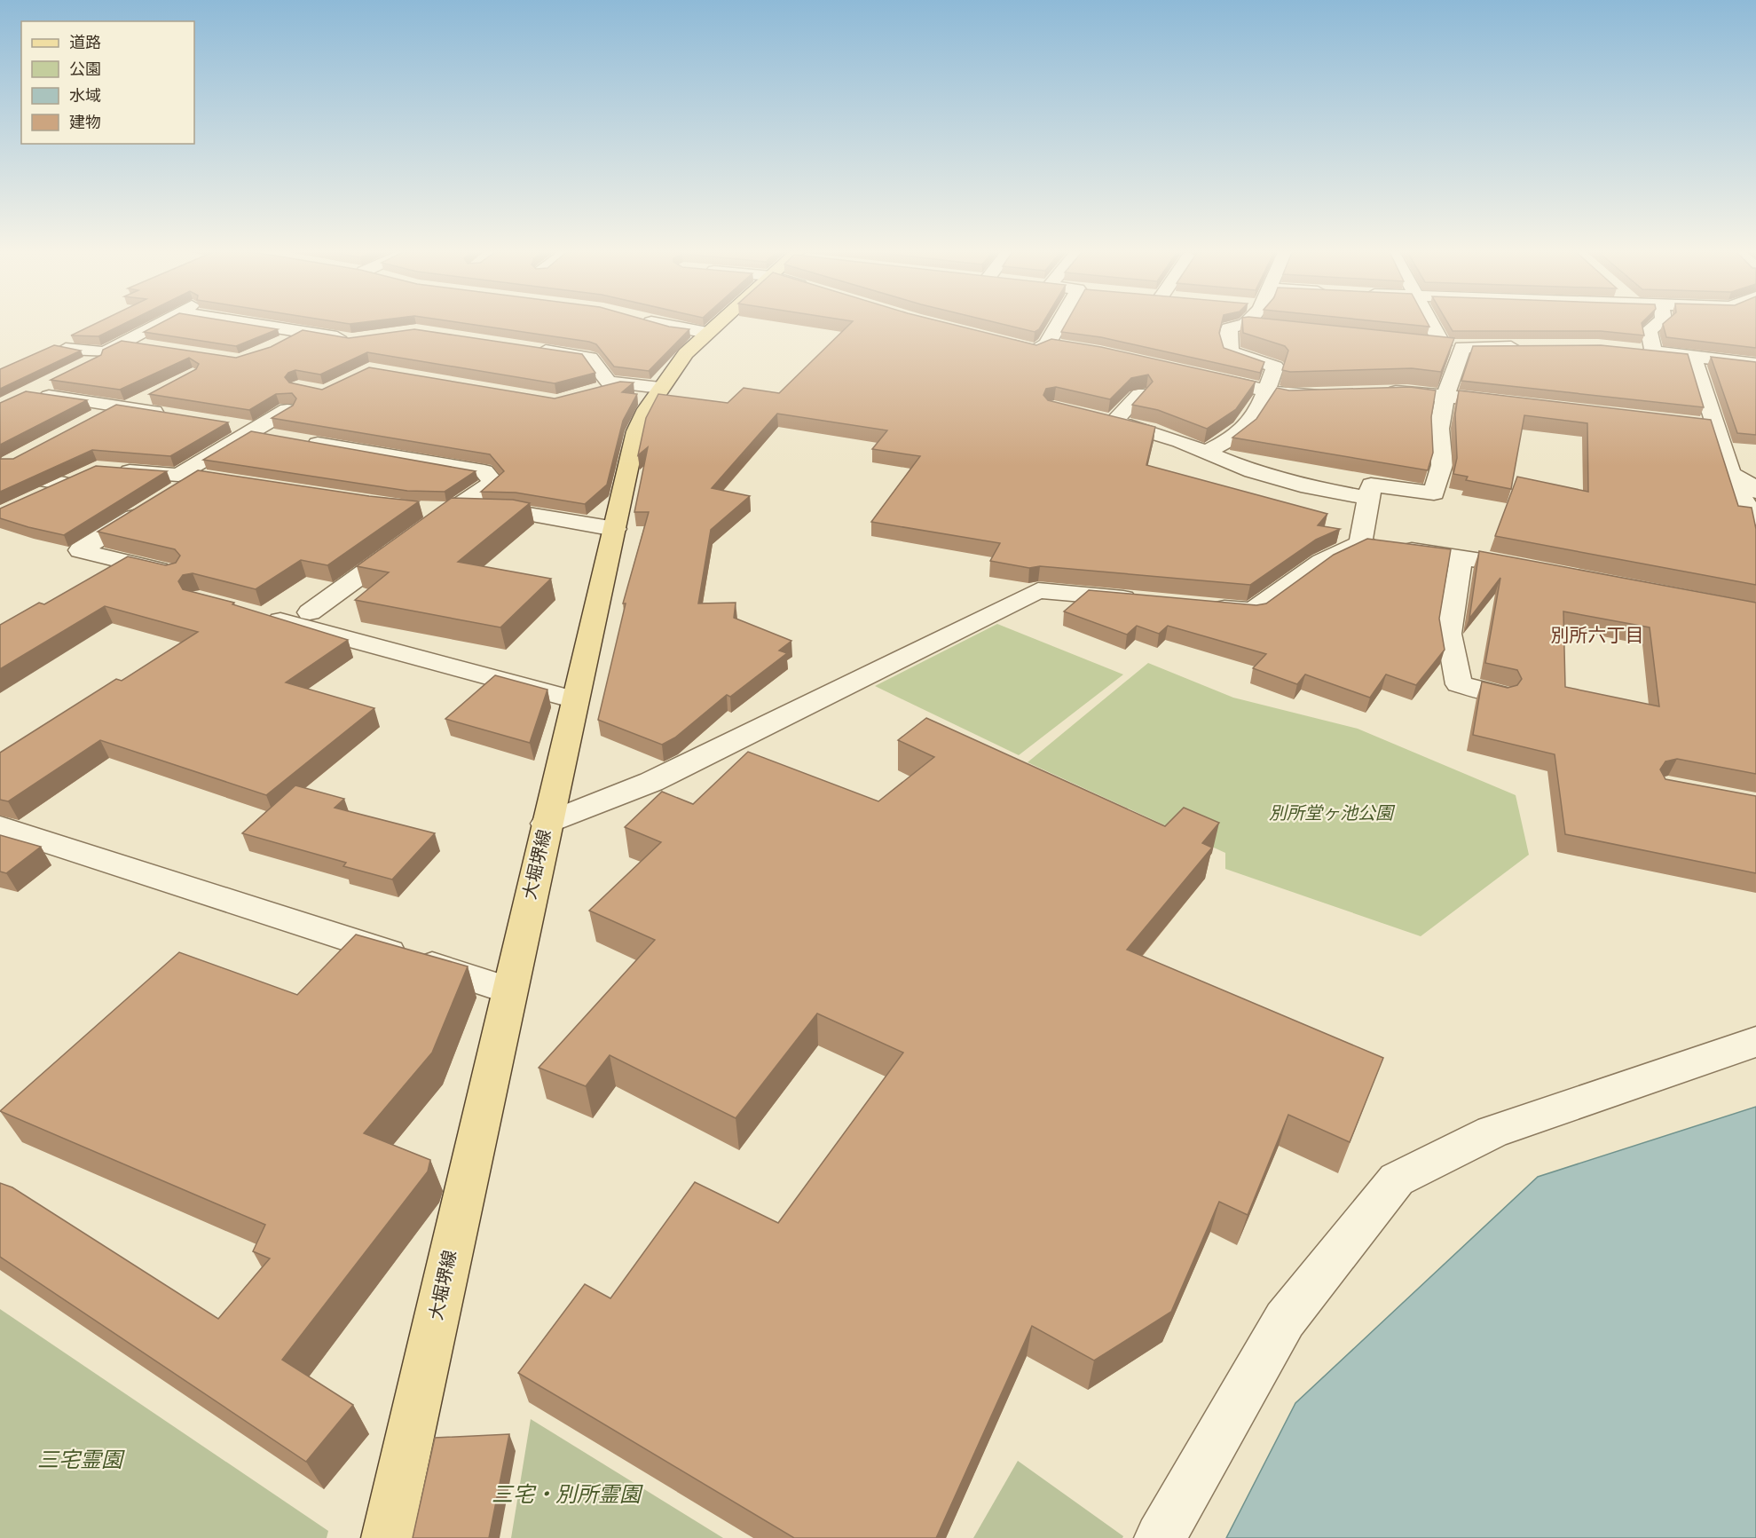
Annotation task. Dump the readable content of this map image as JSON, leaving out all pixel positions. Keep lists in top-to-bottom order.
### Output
{
  "streets": {
    "main road": ["大堀堺線"]
  },
  "districts": ["別所六丁目"],
  "parks": ["別所堂ヶ池公園", "三宅霊園", "三宅・別所霊園"],
  "legend": [
    "道路",
    "公園",
    "水域",
    "建物"
  ]
}
